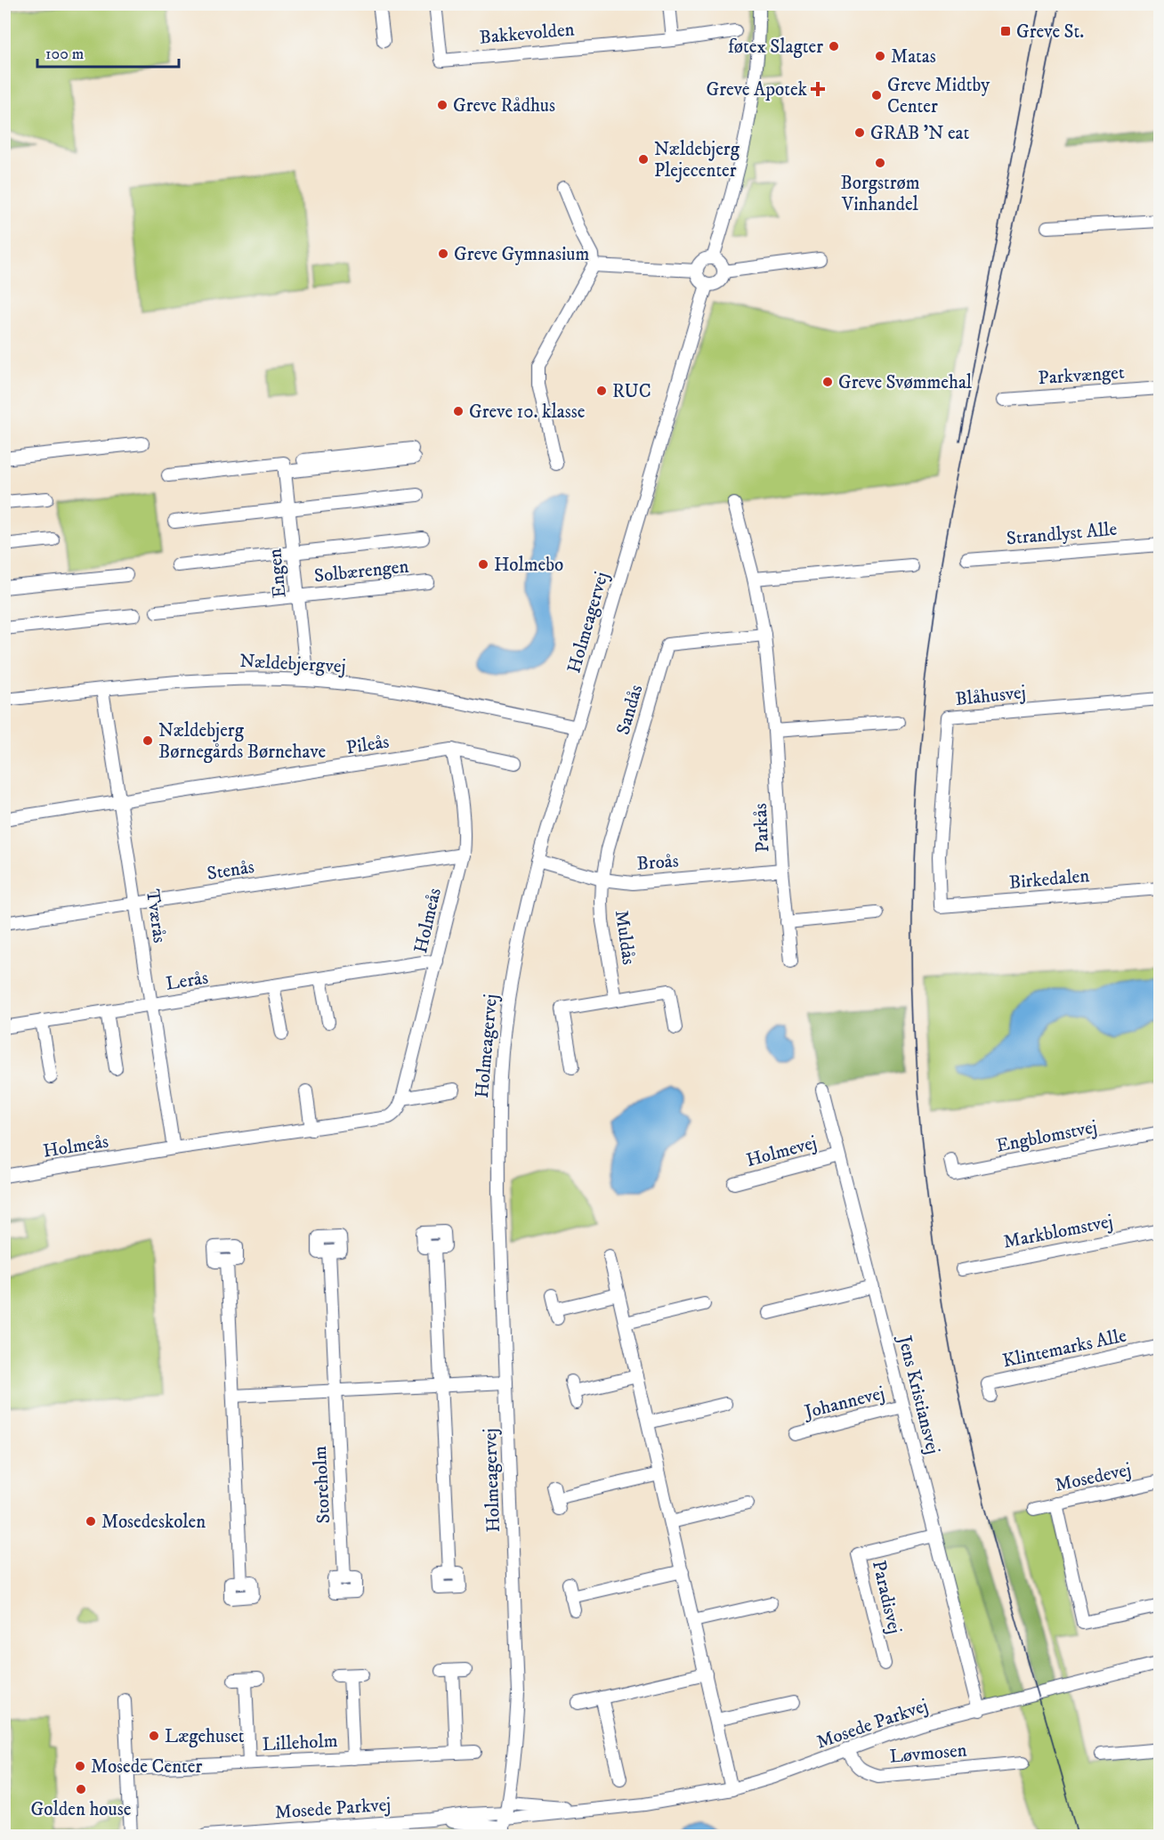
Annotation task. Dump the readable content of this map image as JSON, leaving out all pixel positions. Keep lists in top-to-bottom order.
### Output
{
  "streets": {
    "street": [
      "Bakkevolden",
      "Parkvænget",
      "Strandlyst Alle",
      "Solbærengen",
      "Engen",
      "Holmeagervej",
      "Nældebjergvej",
      "Blåhusvej",
      "Sandås",
      "Pileås",
      "Parkås",
      "Broås",
      "Stenås",
      "Birkedalen",
      "Tværås",
      "Holmeås",
      "Muldås",
      "Lerås",
      "Engblomstvej",
      "Holmevej",
      "Markblomstvej",
      "Klintemarks Alle",
      "Jens Kristiansvej",
      "Johannevej",
      "Mosedevej",
      "Storeholm",
      "Paradisvej",
      "Mosede Parkvej",
      "Lilleholm",
      "Løvmosen"
    ]
  },
  "crossings": [
    ["Solbærengen", "Engen"],
    ["Engen", "Nældebjergvej"],
    ["Holmeagervej", "Nældebjergvej"],
    ["Holmeagervej", "Broås"],
    ["Holmeagervej", "Mosede Parkvej"],
    ["Nældebjergvej", "Tværås"],
    ["Blåhusvej", "Birkedalen"],
    ["Sandås", "Parkås"],
    ["Sandås", "Broås"],
    ["Sandås", "Muldås"],
    ["Pileås", "Tværås"],
    ["Pileås", "Holmeås"],
    ["Parkås", "Broås"],
    ["Broås", "Muldås"],
    ["Stenås", "Tværås"],
    ["Stenås", "Holmeås"],
    ["Tværås", "Holmeås"],
    ["Tværås", "Lerås"],
    ["Holmeås", "Lerås"],
    ["Holmevej", "Jens Kristiansvej"],
    ["Jens Kristiansvej", "Johannevej"],
    ["Jens Kristiansvej", "Paradisvej"],
    ["Jens Kristiansvej", "Mosede Parkvej"],
    ["Mosede Parkvej", "Løvmosen"]
  ],
  "places": {
    "transit": ["Greve St."],
    "other": [
      "føtex Slagter",
      "Matas",
      "Greve Midtby Center",
      "Greve Rådhus",
      "GRAB 'N eat",
      "Nældebjerg Plejecenter",
      "Borgstrøm Vinhandel",
      "Greve Gymnasium",
      "Greve Svømmehal",
      "RUC",
      "Greve 10. klasse",
      "Holmebo",
      "Nældebjerg Børnegårds Børnehave",
      "Mosedeskolen",
      "Lægehuset",
      "Mosede Center",
      "Golden house"
    ],
    "health": ["Greve Apotek"]
  },
  "scale_bar": "100 m"
}
